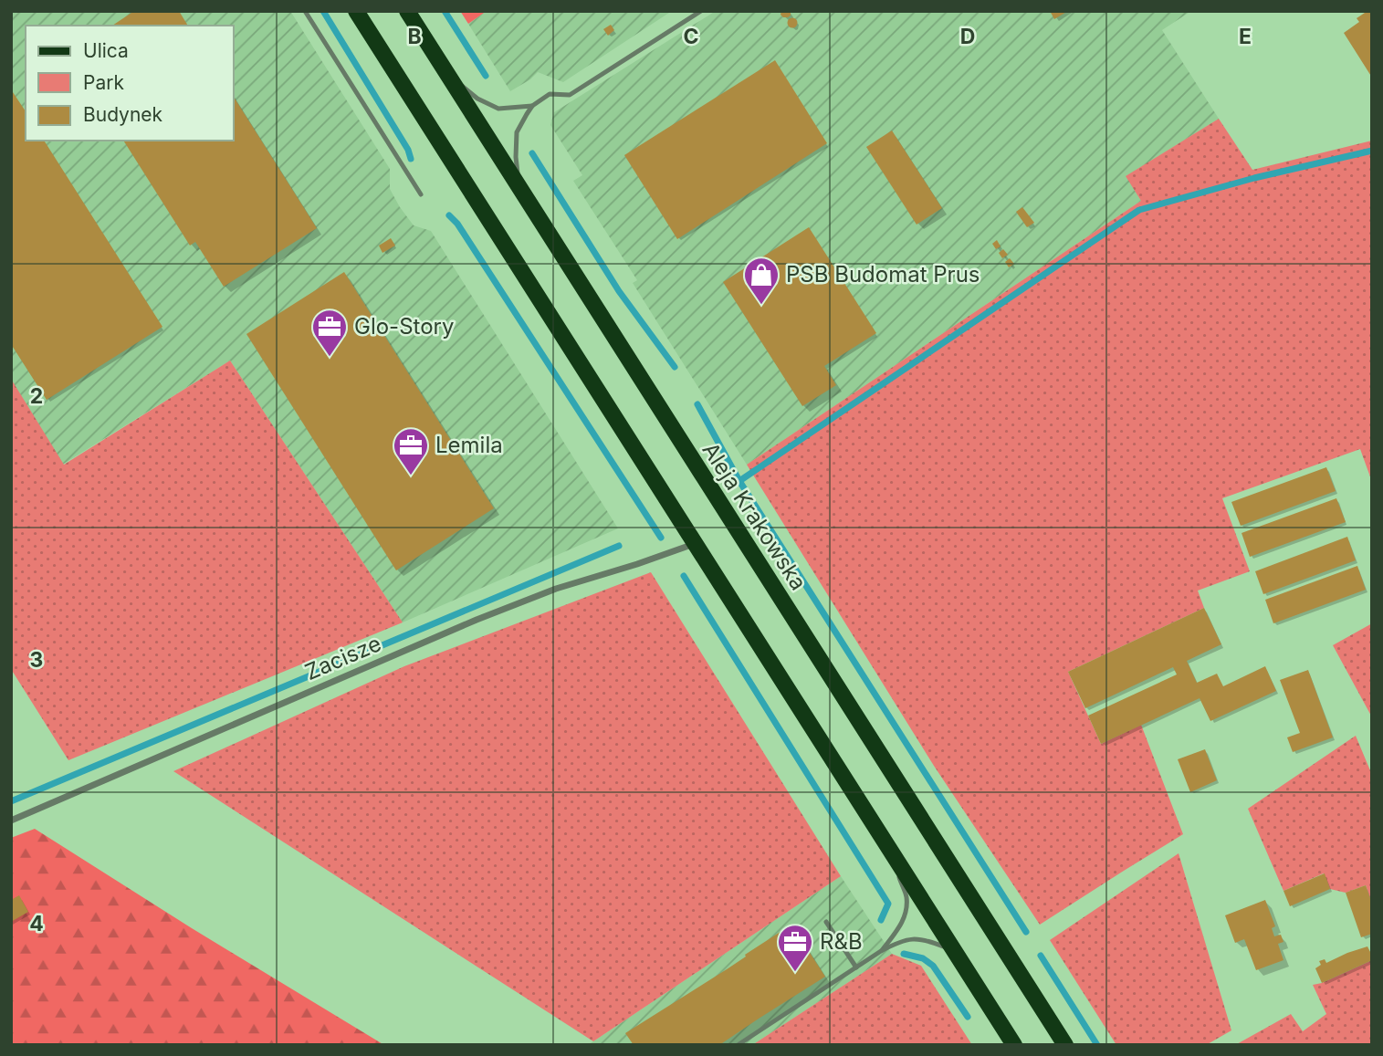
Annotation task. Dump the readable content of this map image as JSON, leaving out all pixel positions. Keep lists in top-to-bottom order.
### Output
{
  "streets": {
    "main road": ["Aleja Krakowska"],
    "street": ["Zacisze"]
  },
  "places": {
    "shop": ["PSB Budomat Prus"],
    "office": ["Glo-Story", "Lemila", "R&B"]
  },
  "legend": ["Ulica", "Park", "Budynek"],
  "grid": {
    "columns": [
      "B",
      "C",
      "D",
      "E"
    ],
    "rows": ["2", "3", "4"]
  }
}
